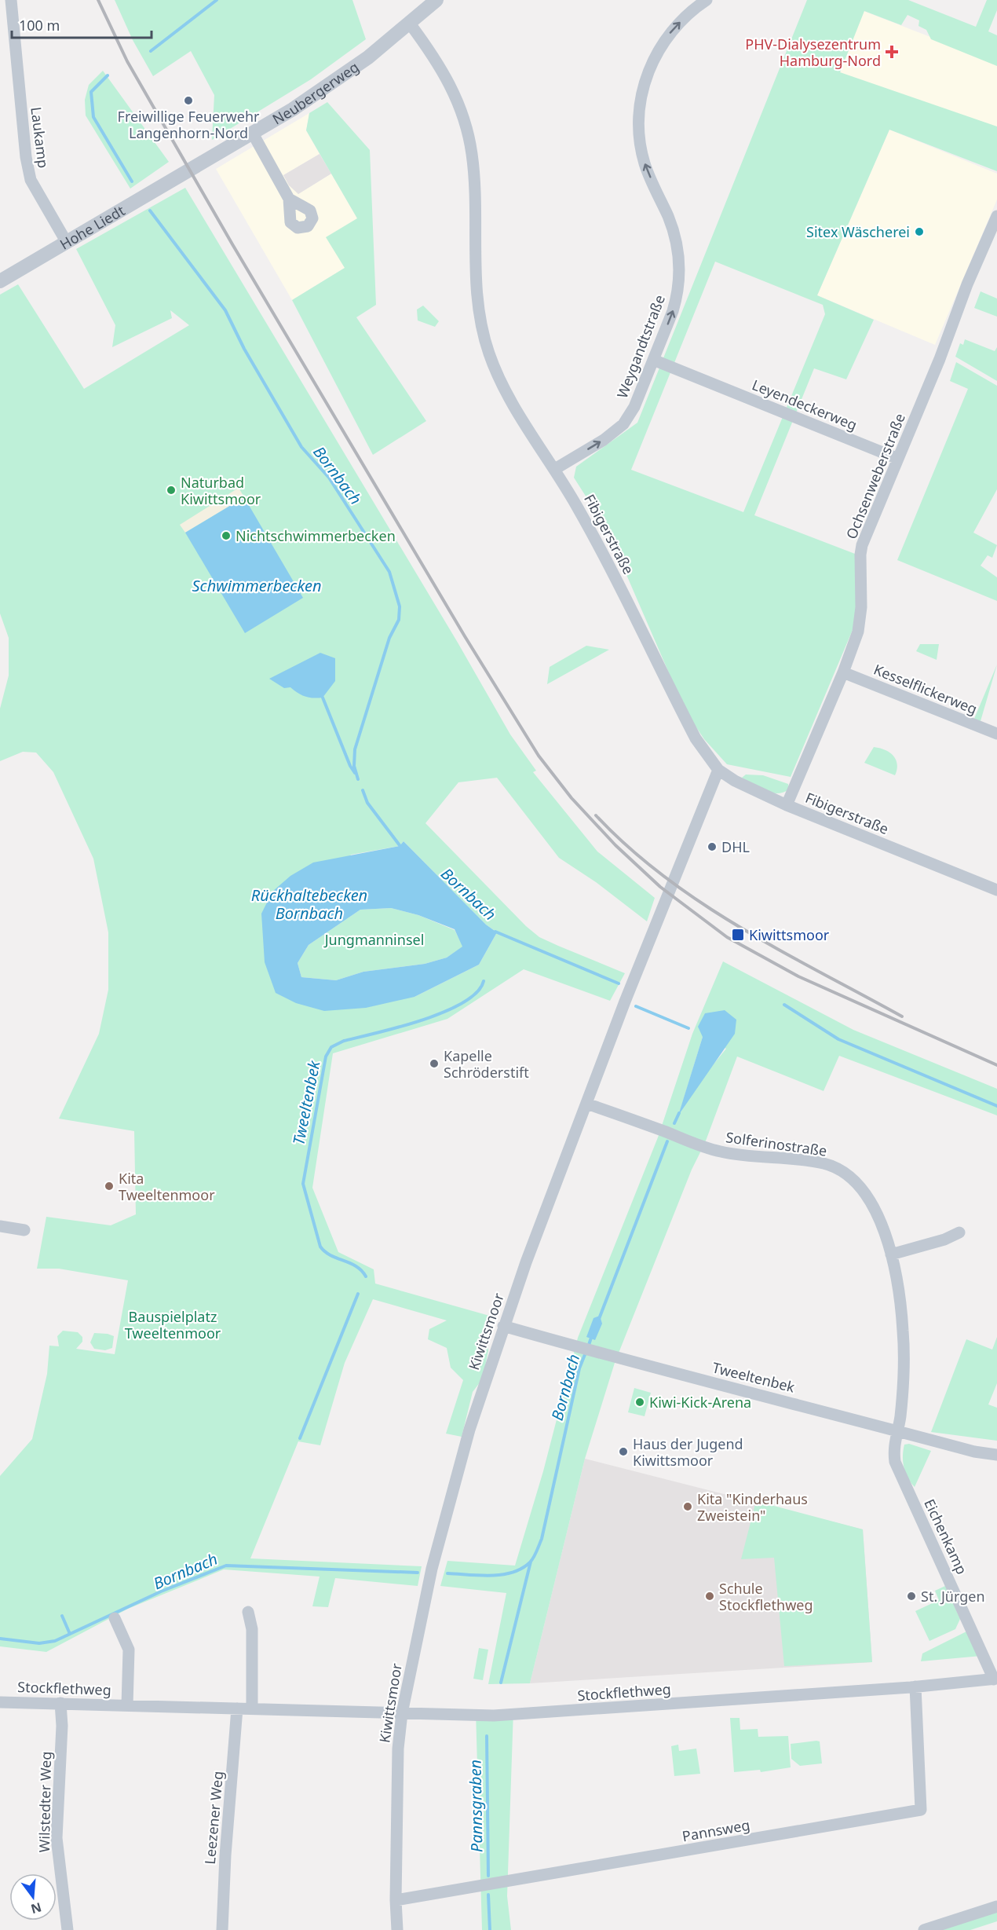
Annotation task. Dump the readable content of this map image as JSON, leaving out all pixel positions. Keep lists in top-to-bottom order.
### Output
{
  "streets": {
    "street": [
      "Neubergerweg",
      "Laukamp",
      "Hohe Liedt",
      "Weygandtstraße",
      "Leyendeckerweg",
      "Ochsenweberstraße",
      "Fibigerstraße",
      "Kesselflickerweg",
      "Solferinostraße",
      "Kiwittsmoor",
      "Tweeltenbek",
      "Eichenkamp",
      "Stockflethweg",
      "Wilstedter Weg",
      "Leezener Weg",
      "Pannsweg"
    ]
  },
  "crossings": [
    ["Neubergerweg", "Hohe Liedt"],
    ["Neubergerweg", "Fibigerstraße"],
    ["Laukamp", "Hohe Liedt"],
    ["Weygandtstraße", "Leyendeckerweg"],
    ["Weygandtstraße", "Fibigerstraße"],
    ["Leyendeckerweg", "Ochsenweberstraße"],
    ["Ochsenweberstraße", "Fibigerstraße"],
    ["Ochsenweberstraße", "Kesselflickerweg"],
    ["Fibigerstraße", "Kiwittsmoor"],
    ["Solferinostraße", "Kiwittsmoor"],
    ["Solferinostraße", "Tweeltenbek"],
    ["Solferinostraße", "Eichenkamp"],
    ["Kiwittsmoor", "Tweeltenbek"],
    ["Kiwittsmoor", "Stockflethweg"],
    ["Kiwittsmoor", "Pannsweg"],
    ["Tweeltenbek", "Eichenkamp"],
    ["Eichenkamp", "Stockflethweg"],
    ["Stockflethweg", "Wilstedter Weg"],
    ["Stockflethweg", "Leezener Weg"],
    ["Stockflethweg", "Pannsweg"]
  ],
  "one_way": ["Weygandtstraße"],
  "water": [
    "Bornbach",
    "Schwimmerbecken",
    "Rückhaltebecken Bornbach",
    "Tweeltenbek",
    "Pannsgraben"
  ],
  "parks": ["Jungmanninsel", "Bauspielplatz Tweeltenmoor"],
  "places": {
    "health": ["PHV-Dialysezentrum Hamburg-Nord"],
    "other": [
      "Freiwillige Feuerwehr Langenhorn-Nord",
      "Sitex Wäscherei",
      "Naturbad Kiwittsmoor",
      "Nichtschwimmerbecken",
      "DHL",
      "Kapelle Schröderstift",
      "Kita Tweeltenmoor",
      "Kiwi-Kick-Arena",
      "Haus der Jugend Kiwittsmoor",
      "Kita \"Kinderhaus Zweistein\"",
      "Schule Stockflethweg",
      "St. Jürgen"
    ],
    "transit": ["Kiwittsmoor"]
  },
  "scale_bar": "100 m",
  "north": "bottom"
}
